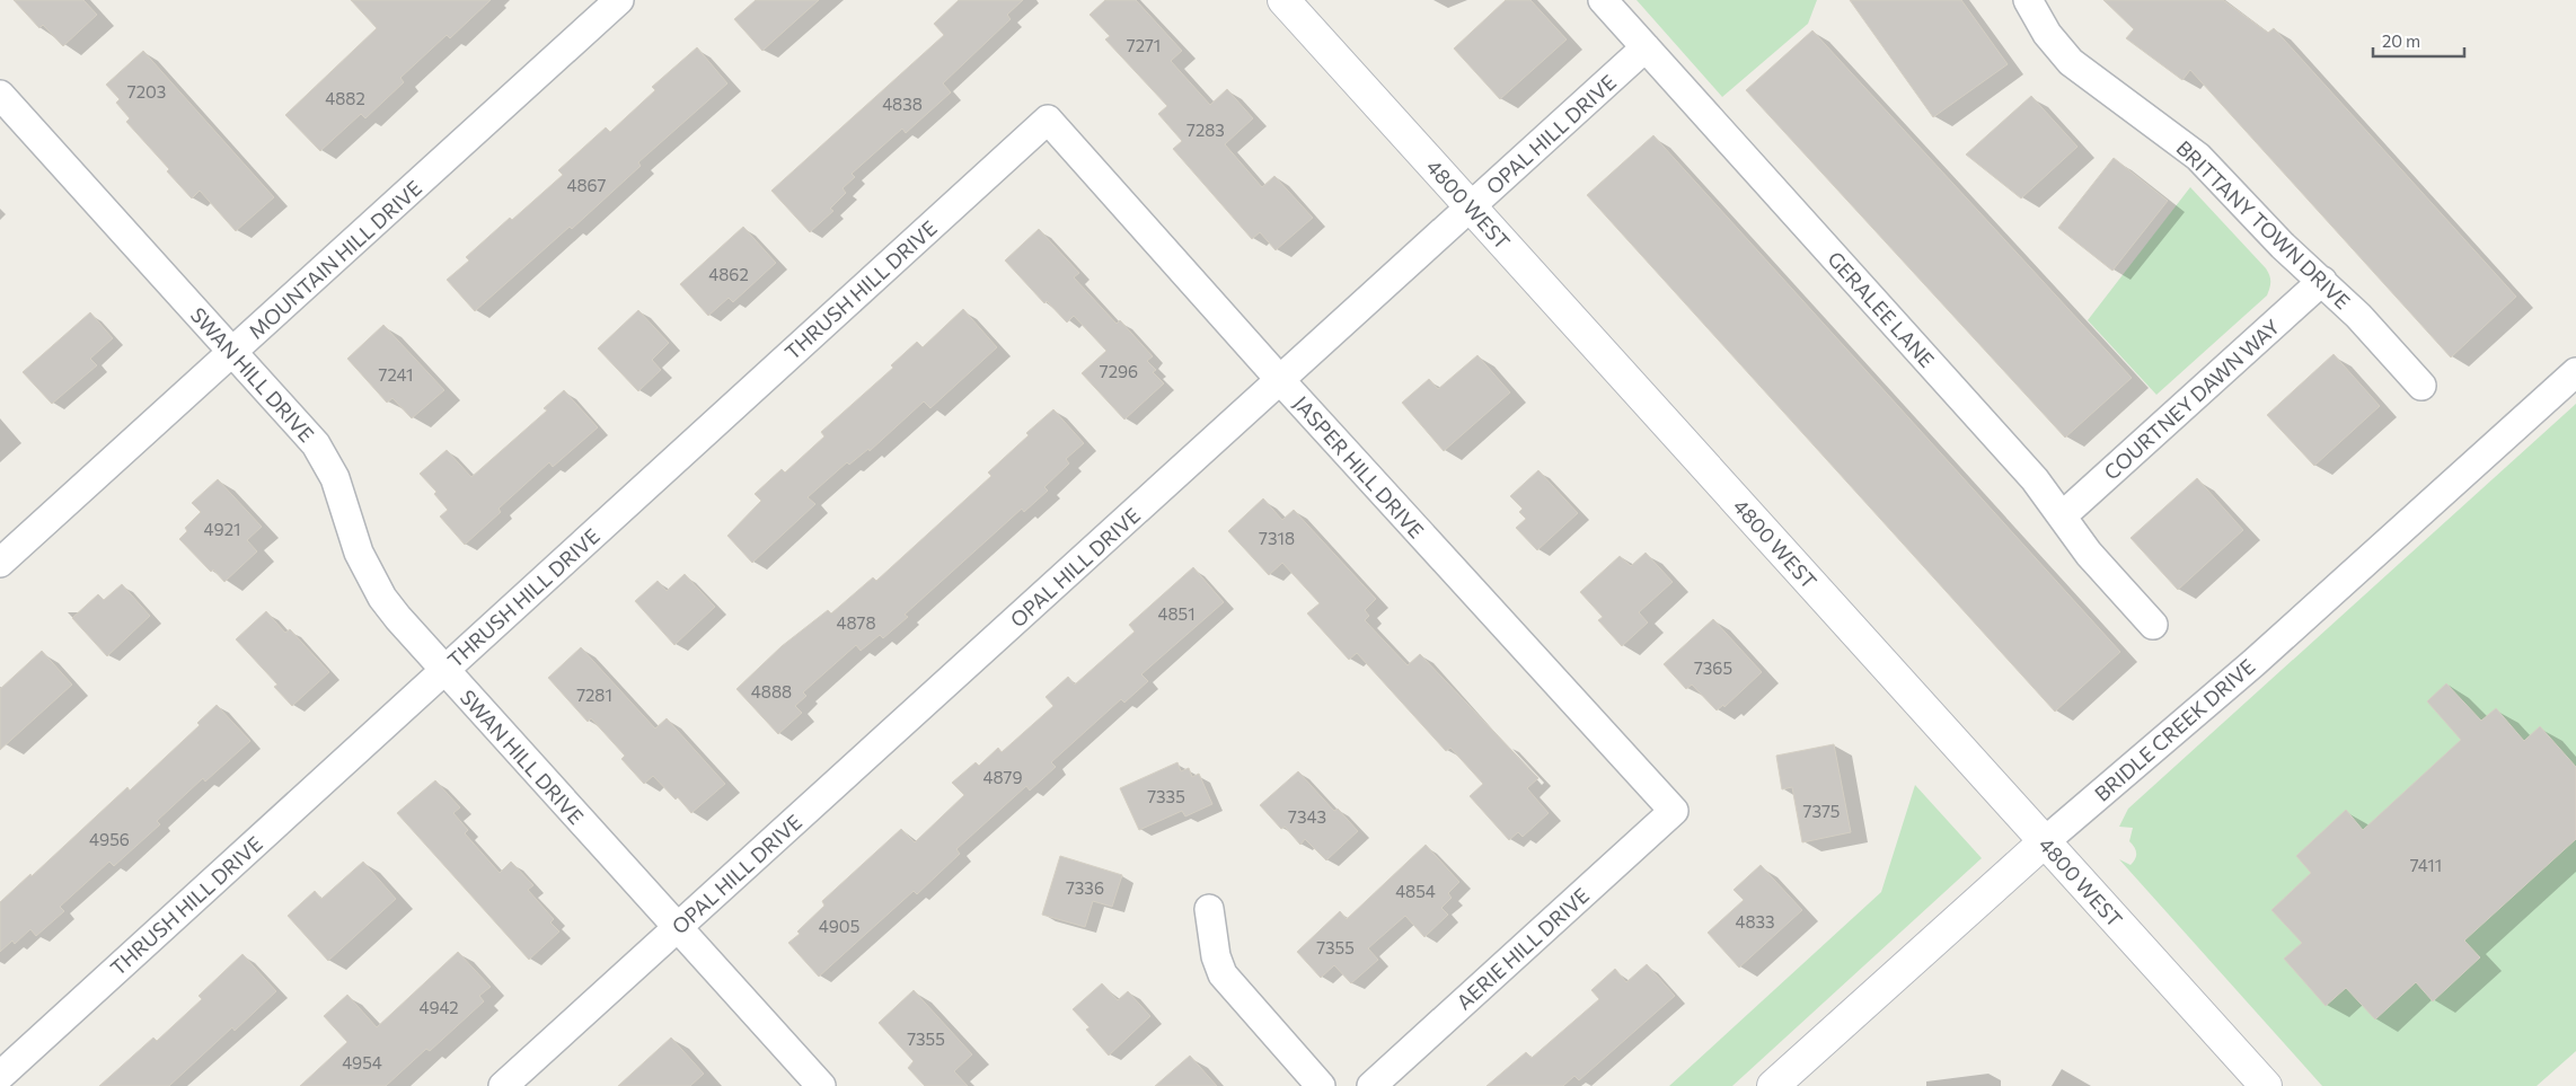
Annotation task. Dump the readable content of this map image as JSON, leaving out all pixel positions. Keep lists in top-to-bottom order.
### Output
{
  "streets": {
    "main road": ["4800 WEST", "BRIDLE CREEK DRIVE"],
    "street": [
      "OPAL HILL DRIVE",
      "BRITTANY TOWN DRIVE",
      "MOUNTAIN HILL DRIVE",
      "THRUSH HILL DRIVE",
      "GERALEE LANE",
      "SWAN HILL DRIVE",
      "COURTNEY DAWN WAY",
      "JASPER HILL DRIVE",
      "AERIE HILL DRIVE"
    ]
  },
  "crossings": [
    ["OPAL HILL DRIVE", "4800 WEST"],
    ["OPAL HILL DRIVE", "GERALEE LANE"],
    ["OPAL HILL DRIVE", "SWAN HILL DRIVE"],
    ["OPAL HILL DRIVE", "JASPER HILL DRIVE"],
    ["4800 WEST", "BRIDLE CREEK DRIVE"],
    ["BRITTANY TOWN DRIVE", "COURTNEY DAWN WAY"],
    ["MOUNTAIN HILL DRIVE", "SWAN HILL DRIVE"],
    ["THRUSH HILL DRIVE", "SWAN HILL DRIVE"],
    ["THRUSH HILL DRIVE", "JASPER HILL DRIVE"],
    ["GERALEE LANE", "COURTNEY DAWN WAY"],
    ["JASPER HILL DRIVE", "AERIE HILL DRIVE"]
  ],
  "house_numbers": [
    "7271",
    "7203",
    "4882",
    "4838",
    "7283",
    "4867",
    "4862",
    "7296",
    "7241",
    "4921",
    "7318",
    "4851",
    "4878",
    "7365",
    "4888",
    "7281",
    "4879",
    "7335",
    "7375",
    "7343",
    "4956",
    "7411",
    "7336",
    "4854",
    "4833",
    "4905",
    "7355",
    "4942",
    "7355",
    "4954"
  ],
  "scale_bar": "20 m"
}
